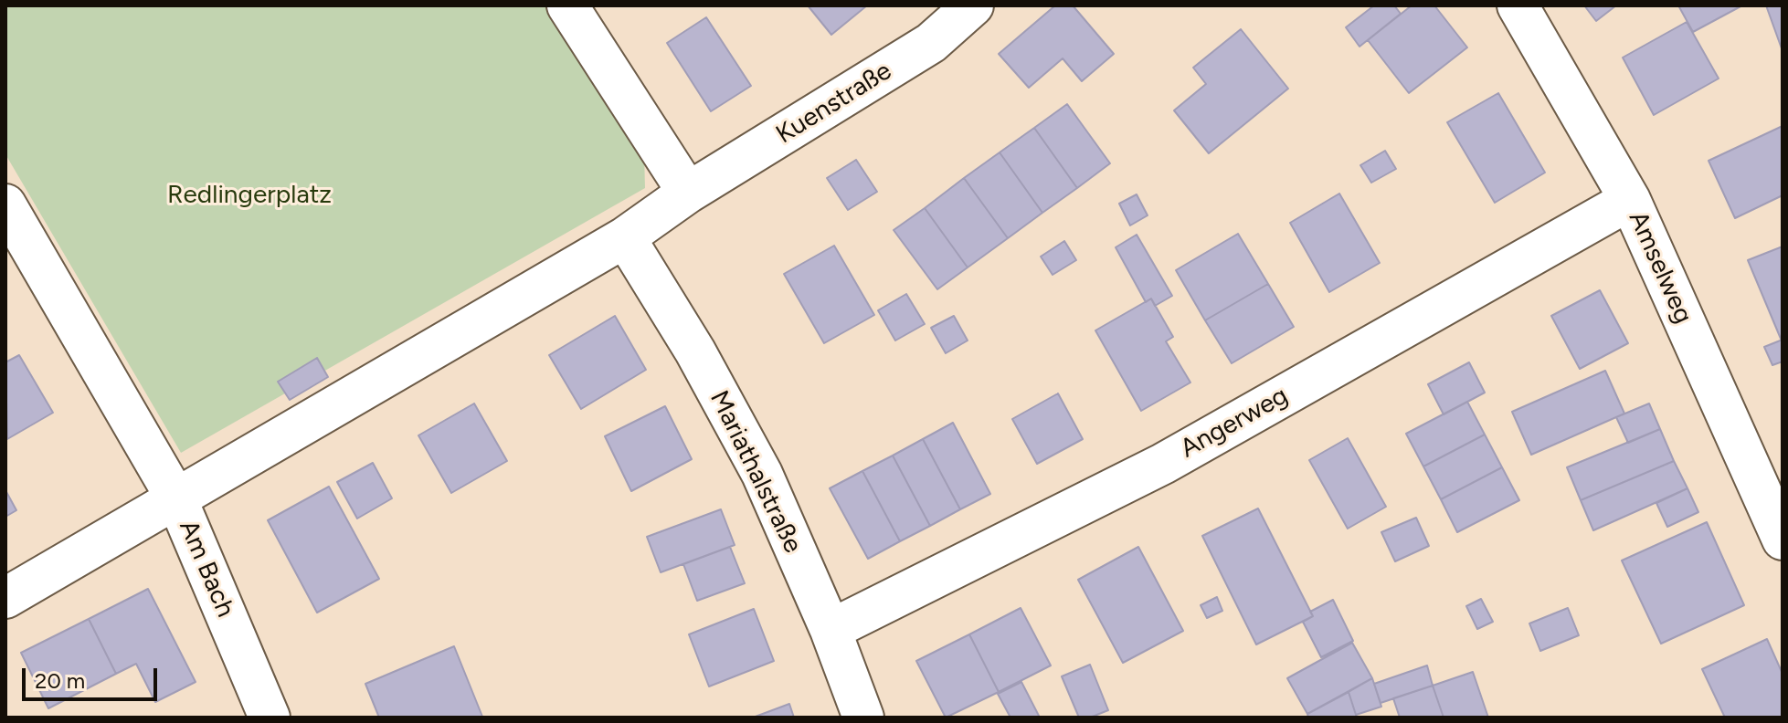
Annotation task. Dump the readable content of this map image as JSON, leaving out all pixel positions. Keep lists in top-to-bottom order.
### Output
{
  "streets": {
    "street": [
      "Kuenstraße",
      "Amselweg",
      "Angerweg",
      "Mariathalstraße",
      "Am Bach"
    ]
  },
  "crossings": [
    ["Amselweg", "Angerweg"],
    ["Angerweg", "Mariathalstraße"]
  ],
  "parks": ["Redlingerplatz"],
  "scale_bar": "20 m"
}
